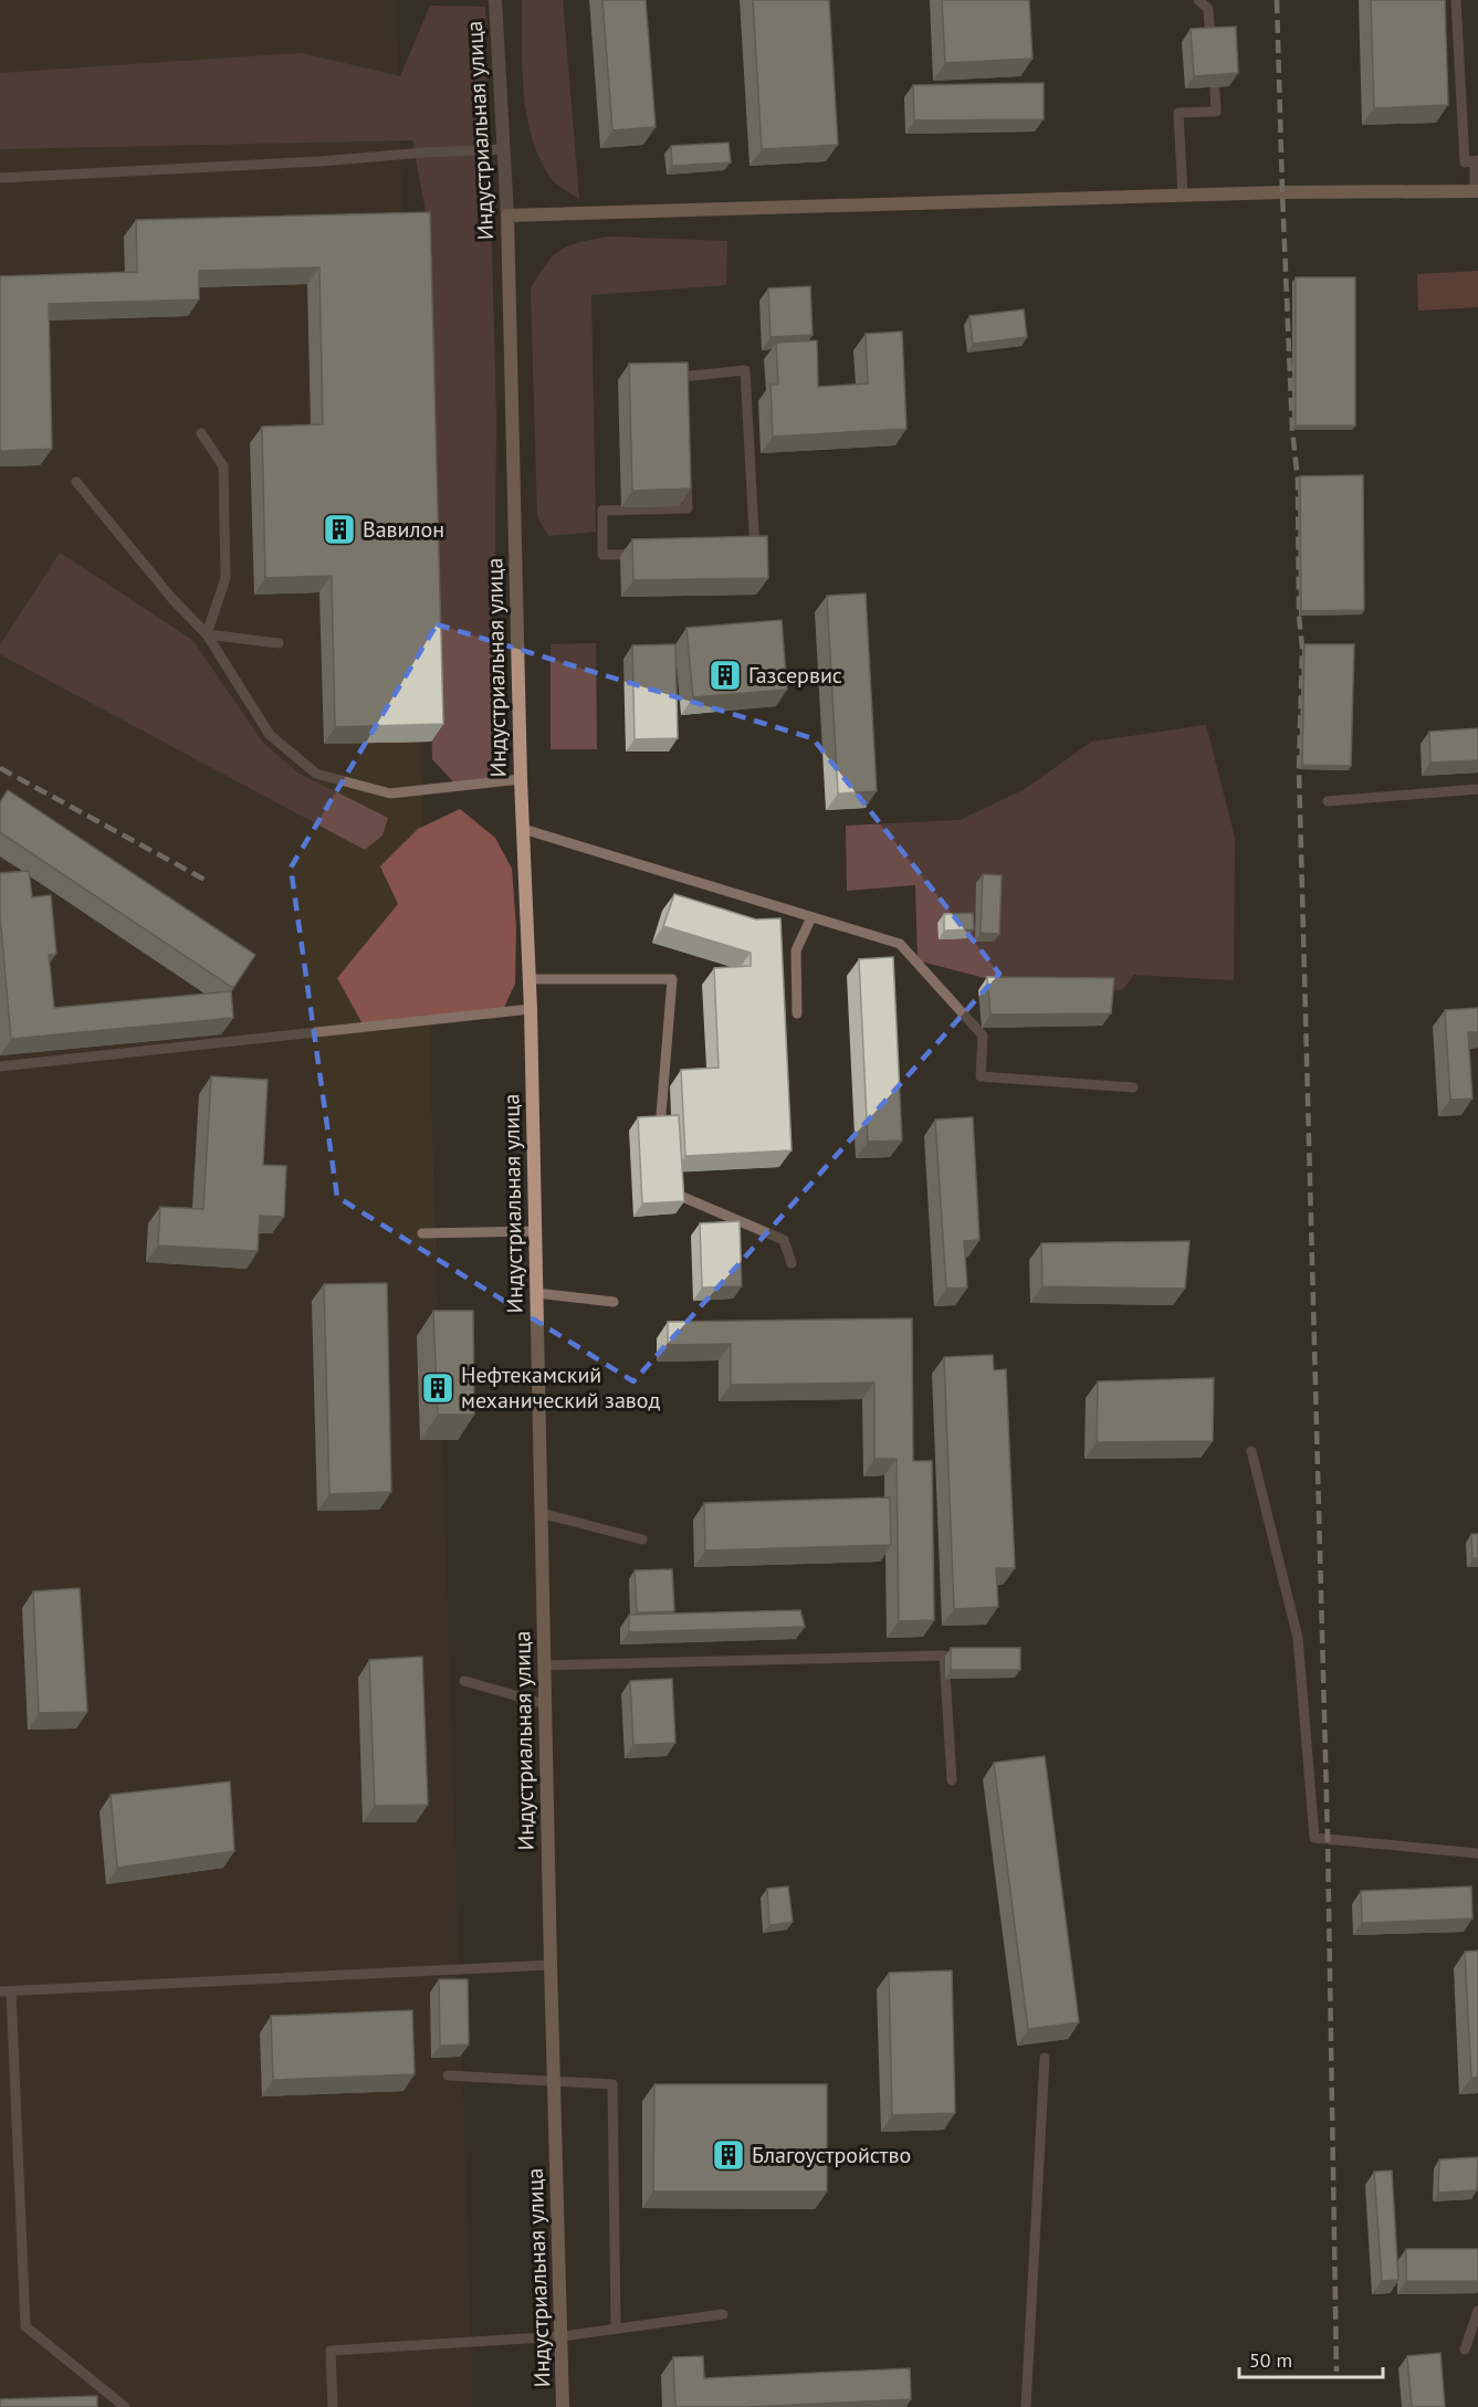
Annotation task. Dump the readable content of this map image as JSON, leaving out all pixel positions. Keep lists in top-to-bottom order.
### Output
{
  "streets": {
    "main road": ["Индустриальная улица"]
  },
  "places": {
    "building": [
      "Вавилон",
      "Газсервис",
      "Нефтекамский механический завод",
      "Благоустройство"
    ]
  },
  "scale_bar": "50 m"
}
